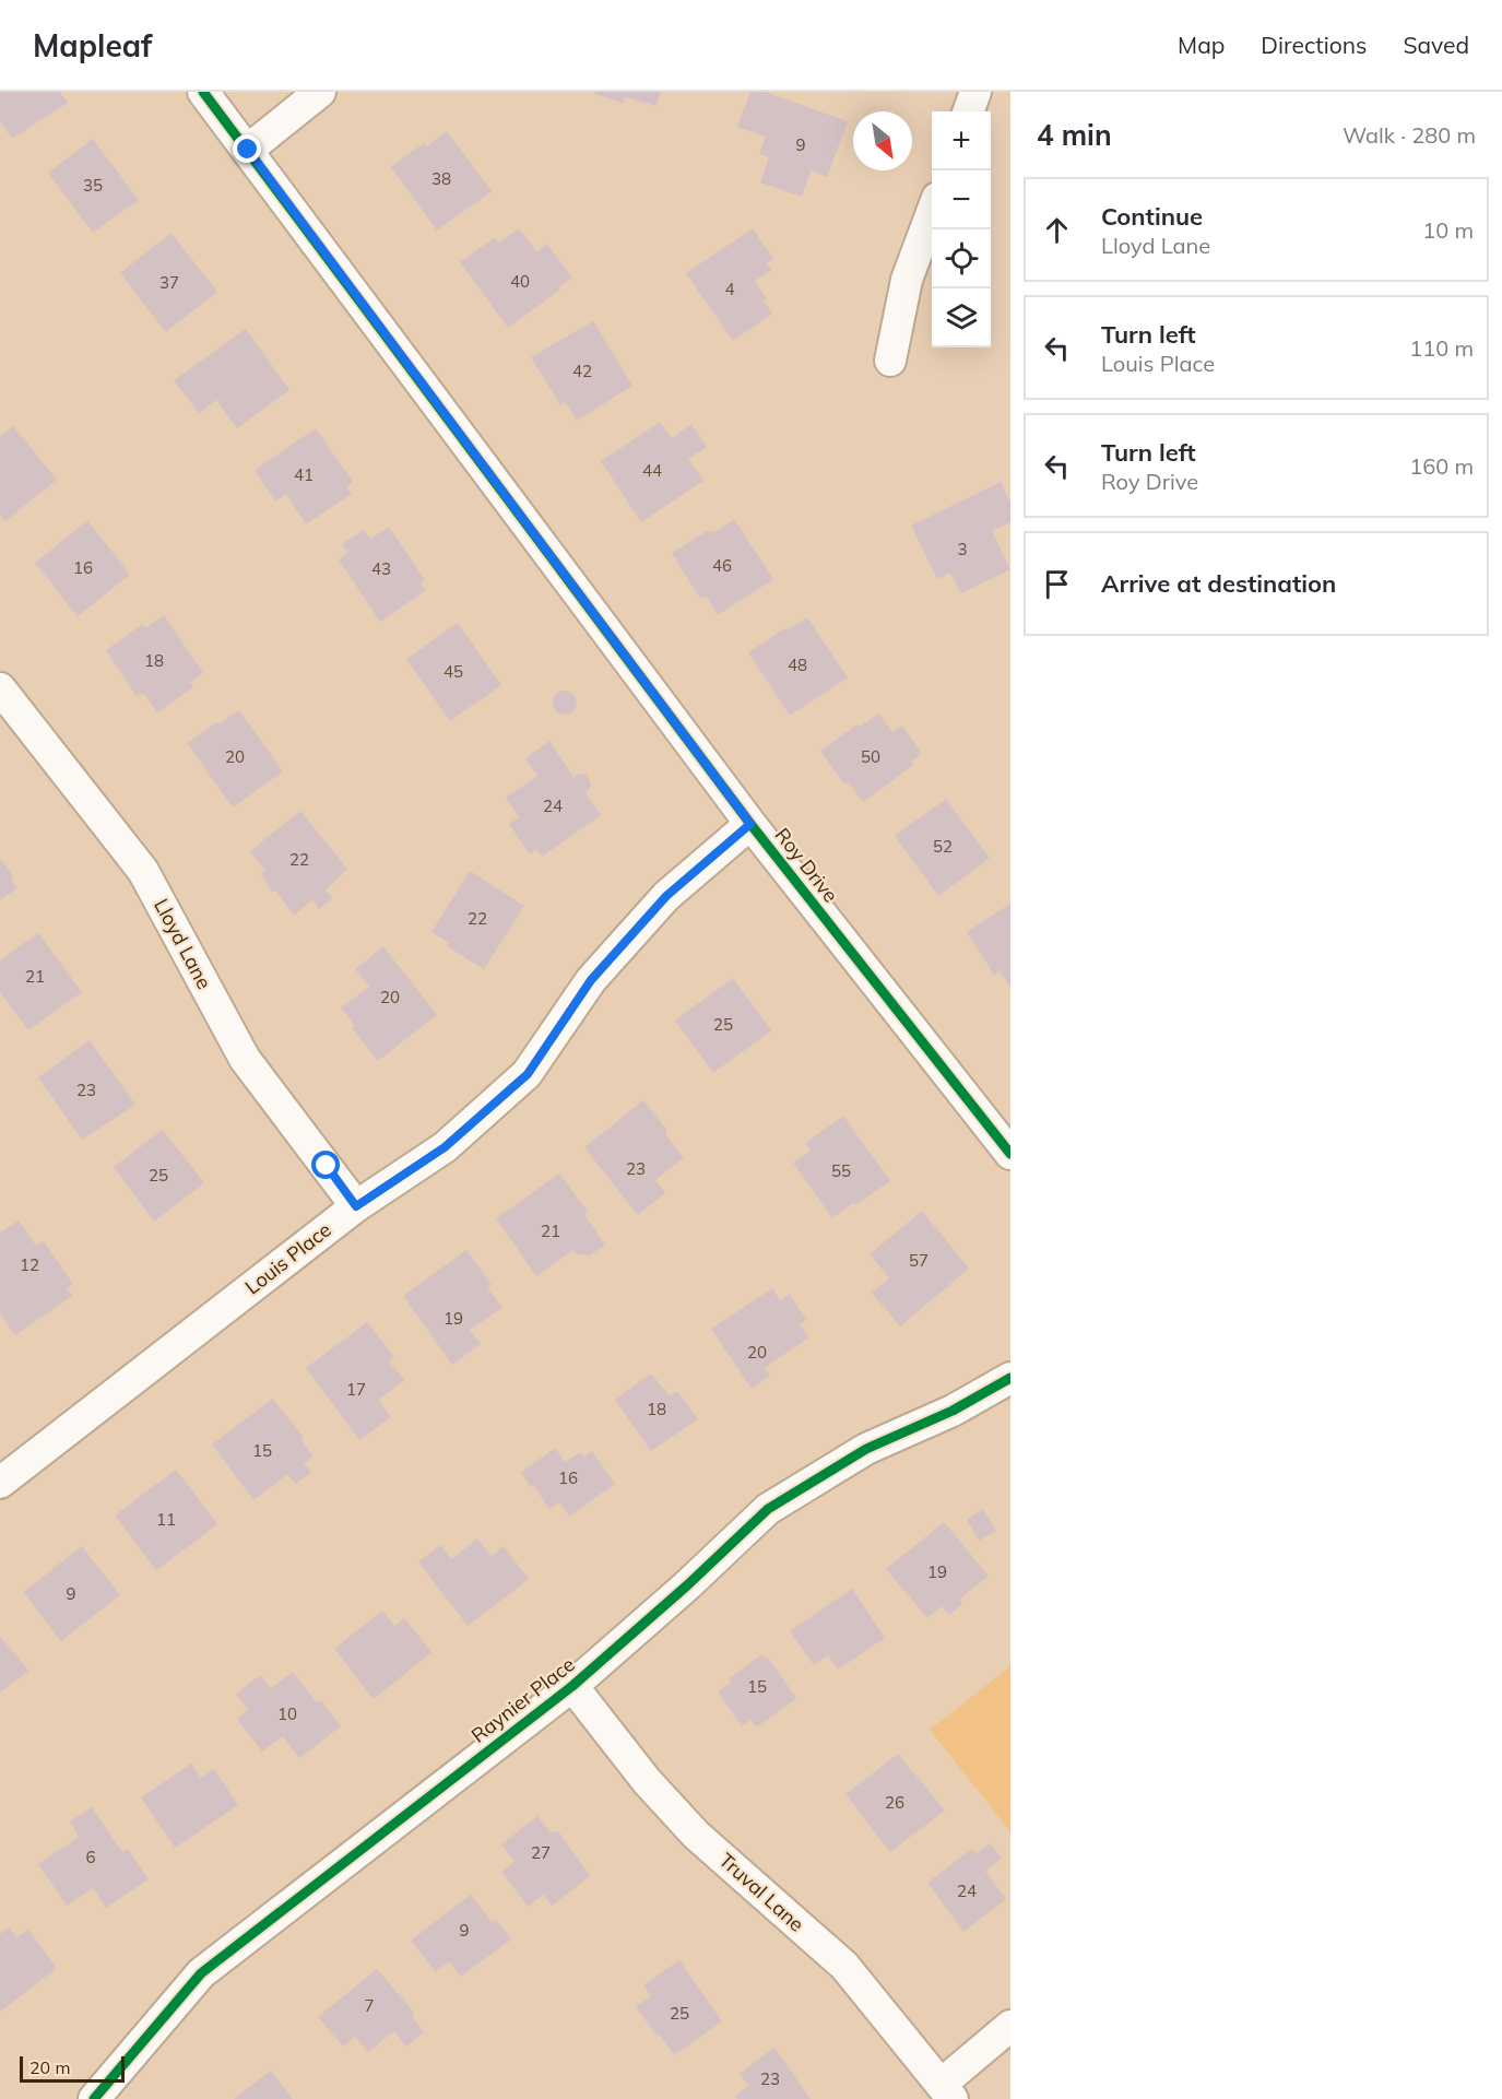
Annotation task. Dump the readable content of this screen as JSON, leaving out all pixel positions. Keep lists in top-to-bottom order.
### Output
{
  "streets": {
    "street": [
      "Roy Drive",
      "Lloyd Lane",
      "Louis Place",
      "Raynier Place",
      "Truval Lane"
    ]
  },
  "crossings": [
    ["Roy Drive", "Louis Place"],
    ["Lloyd Lane", "Louis Place"],
    ["Raynier Place", "Truval Lane"]
  ],
  "house_numbers": [
    "9",
    "38",
    "35",
    "40",
    "37",
    "4",
    "42",
    "44",
    "41",
    "3",
    "46",
    "16",
    "43",
    "18",
    "48",
    "45",
    "20",
    "50",
    "24",
    "52",
    "22",
    "22",
    "21",
    "20",
    "25",
    "23",
    "23",
    "55",
    "25",
    "21",
    "57",
    "12",
    "19",
    "20",
    "17",
    "18",
    "15",
    "16",
    "11",
    "19",
    "9",
    "15",
    "10",
    "26",
    "27",
    "6",
    "24",
    "9",
    "7",
    "25",
    "23"
  ],
  "scale_bar": "20 m",
  "north": "bottom right",
  "page": {
    "header": "Mapleaf",
    "nav": ["Map", "Directions", "Saved"],
    "heading": ["4 min", "Walk · 280 m"],
    "map_buttons": ["+", "−"],
    "list": [
      ["Continue", "Lloyd Lane", "10 m"],
      ["Turn left", "Louis Place", "110 m"],
      ["Turn left", "Roy Drive", "160 m"],
      "Arrive at destination"
    ],
    "scale": "20 m"
  }
}
